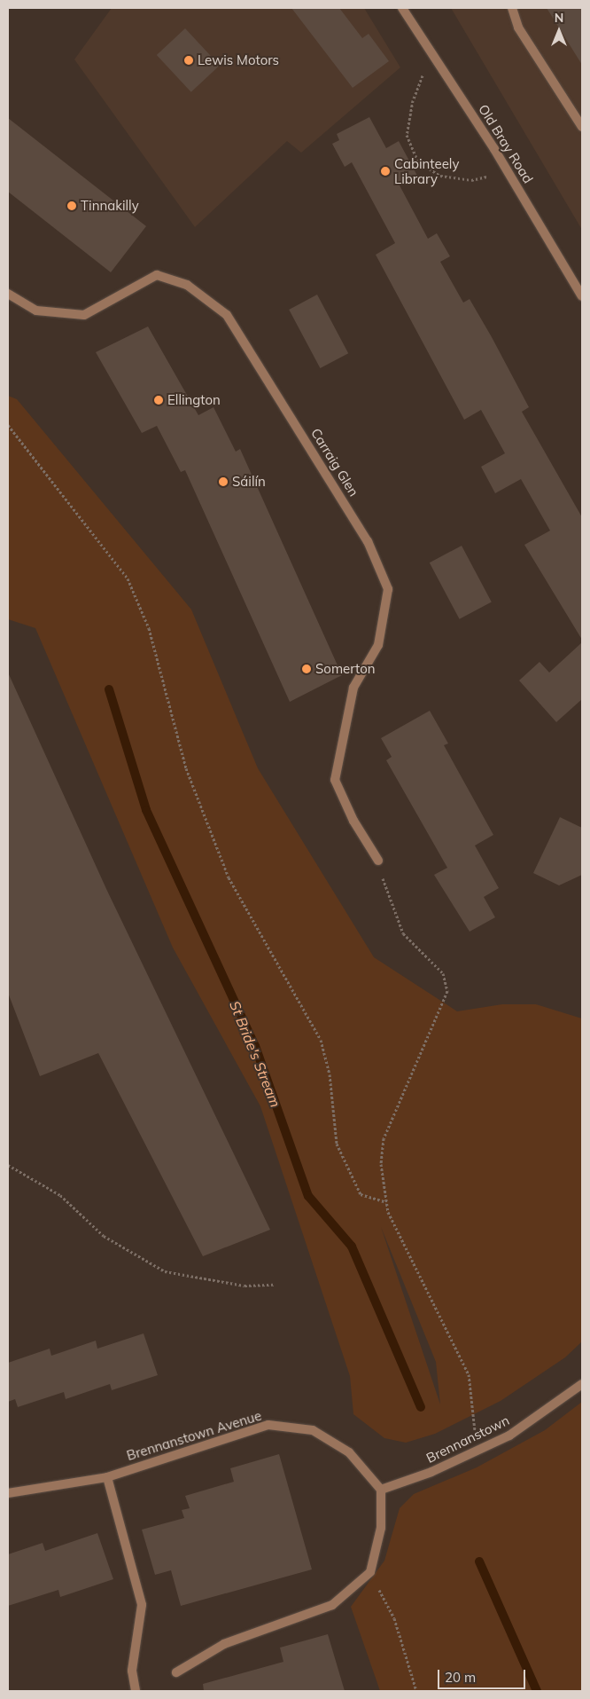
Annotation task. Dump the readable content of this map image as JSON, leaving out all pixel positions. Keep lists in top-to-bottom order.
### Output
{
  "streets": {
    "street": [
      "Old Bray Road",
      "Carraig Glen",
      "Brennanstown Avenue",
      "Brennanstown"
    ]
  },
  "crossings": [
    ["Brennanstown Avenue", "Brennanstown"]
  ],
  "water": ["St Bride's Stream"],
  "places": [
    "Lewis Motors",
    "Cabinteely Library",
    "Tinnakilly",
    "Ellington",
    "Sáilín",
    "Somerton"
  ],
  "scale_bar": "20 m",
  "north": "top"
}
